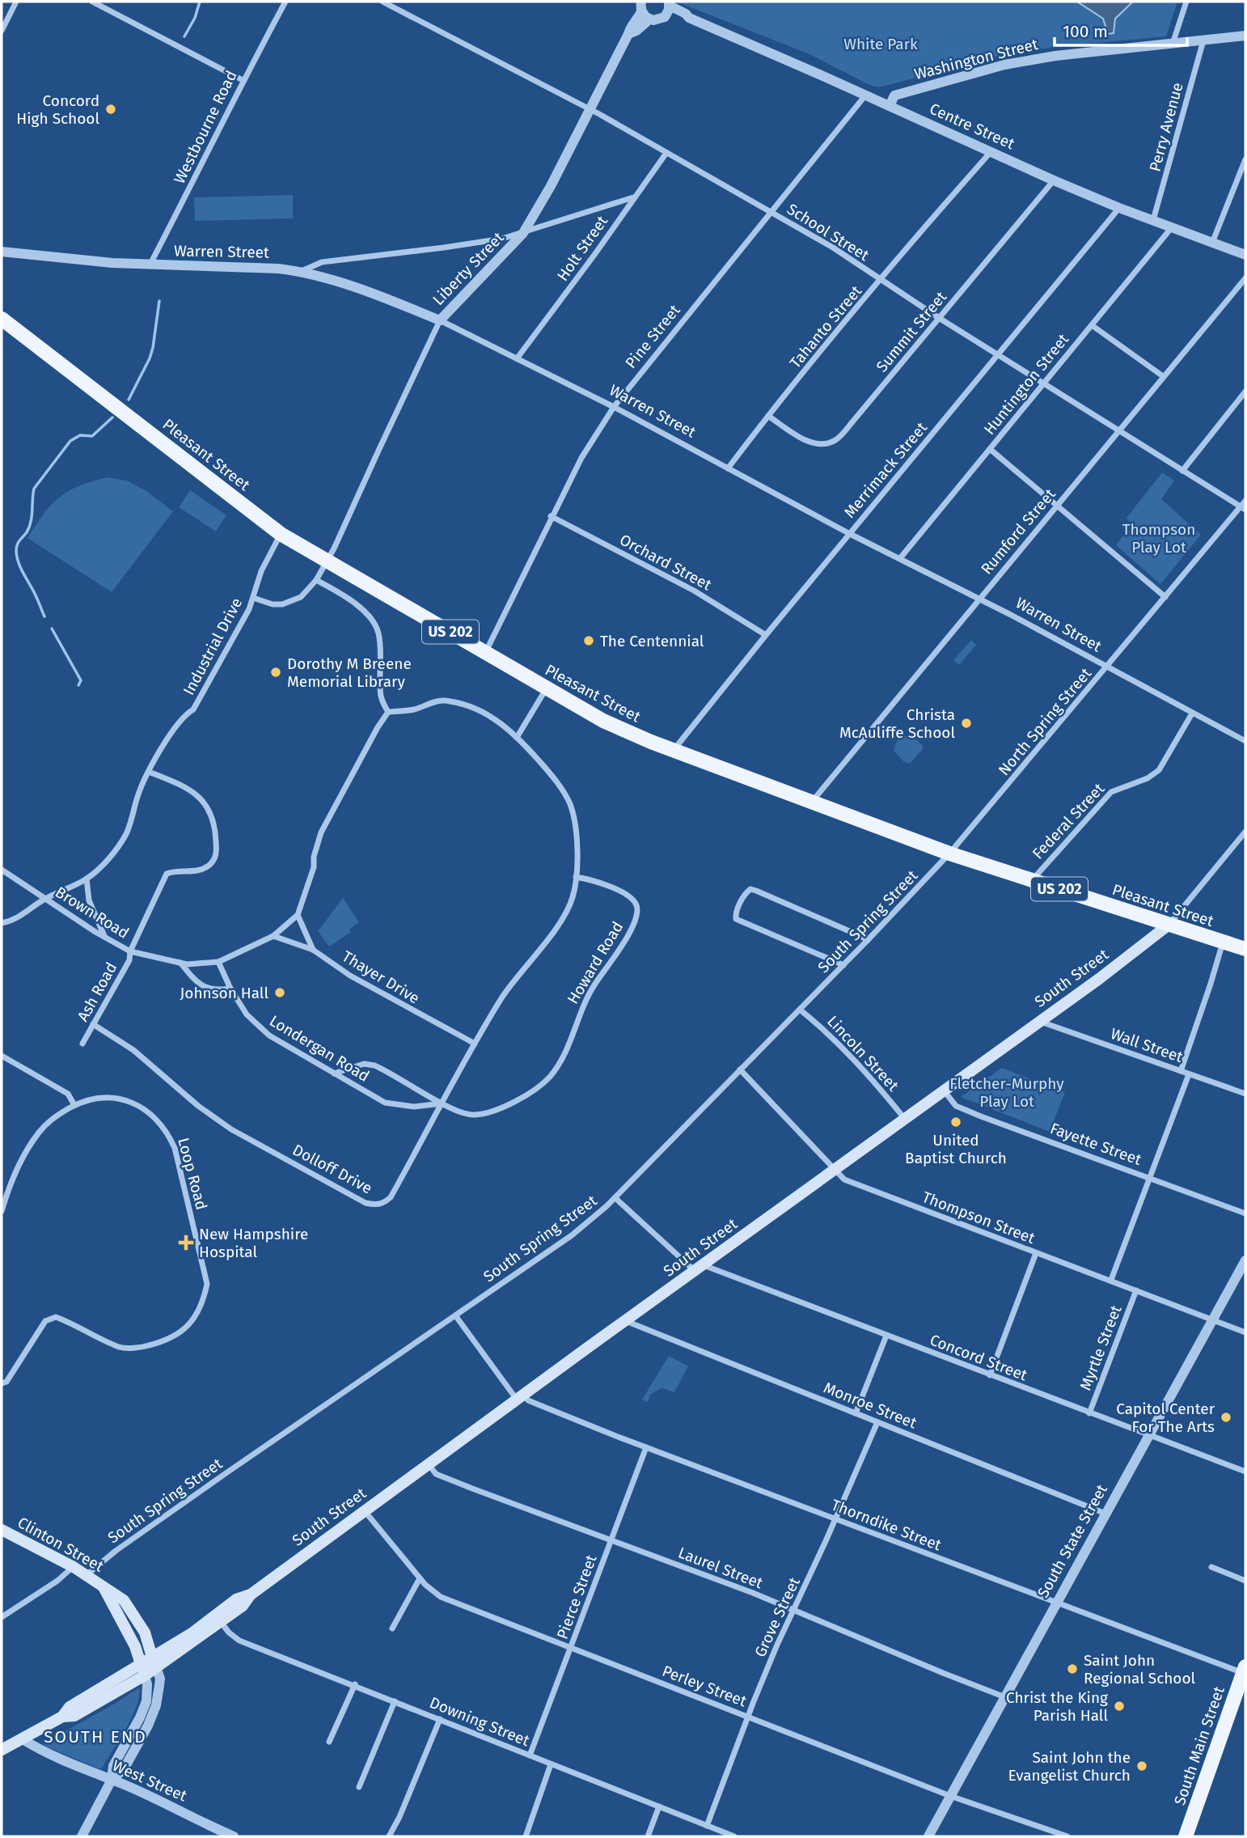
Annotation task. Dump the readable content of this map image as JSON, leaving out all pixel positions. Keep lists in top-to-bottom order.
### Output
{
  "streets": {
    "main road": [
      "Pleasant Street",
      "US 202",
      "South Street",
      "Clinton Street",
      "South Main Street"
    ],
    "street": [
      "Washington Street",
      "Centre Street",
      "Westbourne Road",
      "Perry Avenue",
      "School Street",
      "Holt Street",
      "Warren Street",
      "Liberty Street",
      "Tahanto Street",
      "Summit Street",
      "Pine Street",
      "Huntington Street",
      "Merrimack Street",
      "Rumford Street",
      "Orchard Street",
      "Industrial Drive",
      "North Spring Street",
      "Federal Street",
      "Brown Road",
      "South Spring Street",
      "Howard Road",
      "Thayer Drive",
      "Ash Road",
      "Wall Street",
      "Londergan Road",
      "Lincoln Street",
      "Fayette Street",
      "Dolloff Drive",
      "Loop Road",
      "Thompson Street",
      "Myrtle Street",
      "Concord Street",
      "Monroe Street",
      "Thorndike Street",
      "South State Street",
      "Laurel Street",
      "Pierce Street",
      "Grove Street",
      "Perley Street",
      "Downing Street",
      "West Street"
    ]
  },
  "crossings": [
    ["Washington Street", "Centre Street"],
    ["Washington Street", "Perry Avenue"],
    ["Centre Street", "Perry Avenue"],
    ["Centre Street", "Liberty Street"],
    ["Centre Street", "Tahanto Street"],
    ["Centre Street", "Summit Street"],
    ["Centre Street", "Pine Street"],
    ["Centre Street", "Huntington Street"],
    ["Centre Street", "Merrimack Street"],
    ["Westbourne Road", "Warren Street"],
    ["School Street", "Holt Street"],
    ["School Street", "Liberty Street"],
    ["School Street", "Tahanto Street"],
    ["School Street", "Summit Street"],
    ["School Street", "Pine Street"],
    ["School Street", "Huntington Street"],
    ["School Street", "Merrimack Street"],
    ["School Street", "Rumford Street"],
    ["School Street", "North Spring Street"],
    ["Holt Street", "Warren Street"],
    ["Warren Street", "Liberty Street"],
    ["Warren Street", "Tahanto Street"],
    ["Warren Street", "Pine Street"],
    ["Warren Street", "Huntington Street"],
    ["Warren Street", "Merrimack Street"],
    ["Warren Street", "Rumford Street"],
    ["Warren Street", "North Spring Street"],
    ["Warren Street", "Federal Street"],
    ["Liberty Street", "Pleasant Street"],
    ["Liberty Street", "Industrial Drive"],
    ["Tahanto Street", "Summit Street"],
    ["Pine Street", "Pleasant Street"],
    ["Pine Street", "Orchard Street"],
    ["Pleasant Street", "Merrimack Street"],
    ["Pleasant Street", "Rumford Street"],
    ["Pleasant Street", "Industrial Drive"],
    ["Pleasant Street", "North Spring Street"],
    ["Pleasant Street", "Federal Street"],
    ["Pleasant Street", "South Spring Street"],
    ["Pleasant Street", "South Street"],
    ["Merrimack Street", "Orchard Street"],
    ["Industrial Drive", "Brown Road"],
    ["Industrial Drive", "Ash Road"],
    ["North Spring Street", "South Spring Street"],
    ["Brown Road", "Thayer Drive"],
    ["Brown Road", "Ash Road"],
    ["Brown Road", "Londergan Road"],
    ["South Spring Street", "Lincoln Street"],
    ["South Spring Street", "Thompson Street"],
    ["South Spring Street", "Concord Street"],
    ["South Spring Street", "Thorndike Street"],
    ["South Spring Street", "Clinton Street"],
    ["Howard Road", "Londergan Road"],
    ["Howard Road", "Dolloff Drive"],
    ["Thayer Drive", "Dolloff Drive"],
    ["South Street", "Wall Street"],
    ["South Street", "Lincoln Street"],
    ["South Street", "Fayette Street"],
    ["South Street", "Thompson Street"],
    ["South Street", "Concord Street"],
    ["South Street", "Monroe Street"],
    ["South Street", "Thorndike Street"],
    ["South Street", "Clinton Street"],
    ["South Street", "Laurel Street"],
    ["South Street", "Perley Street"],
    ["South Street", "Downing Street"],
    ["South Street", "West Street"],
    ["Ash Road", "Dolloff Drive"],
    ["Londergan Road", "Dolloff Drive"],
    ["Thompson Street", "Myrtle Street"],
    ["Thompson Street", "South State Street"],
    ["Myrtle Street", "Concord Street"],
    ["Concord Street", "South State Street"],
    ["Monroe Street", "South State Street"],
    ["Monroe Street", "Grove Street"],
    ["Thorndike Street", "South State Street"],
    ["Thorndike Street", "Pierce Street"],
    ["Thorndike Street", "Grove Street"],
    ["Thorndike Street", "South Main Street"],
    ["South State Street", "Laurel Street"],
    ["South State Street", "Perley Street"],
    ["Laurel Street", "Pierce Street"],
    ["Laurel Street", "Grove Street"],
    ["Pierce Street", "Perley Street"],
    ["Pierce Street", "Downing Street"],
    ["Grove Street", "Perley Street"],
    ["Grove Street", "Downing Street"]
  ],
  "districts": ["SOUTH END"],
  "parks": ["White Park", "Thompson Play Lot", "Fletcher-Murphy Play Lot"],
  "places": {
    "other": [
      "Concord High School",
      "The Centennial",
      "Dorothy M Breene Memorial Library",
      "Christa McAuliffe School",
      "Johnson Hall",
      "United Baptist Church",
      "Capitol Center For The Arts",
      "Saint John Regional School",
      "Christ the King Parish Hall",
      "Saint John the Evangelist Church"
    ],
    "health": ["New Hampshire Hospital"]
  },
  "scale_bar": "100 m"
}
